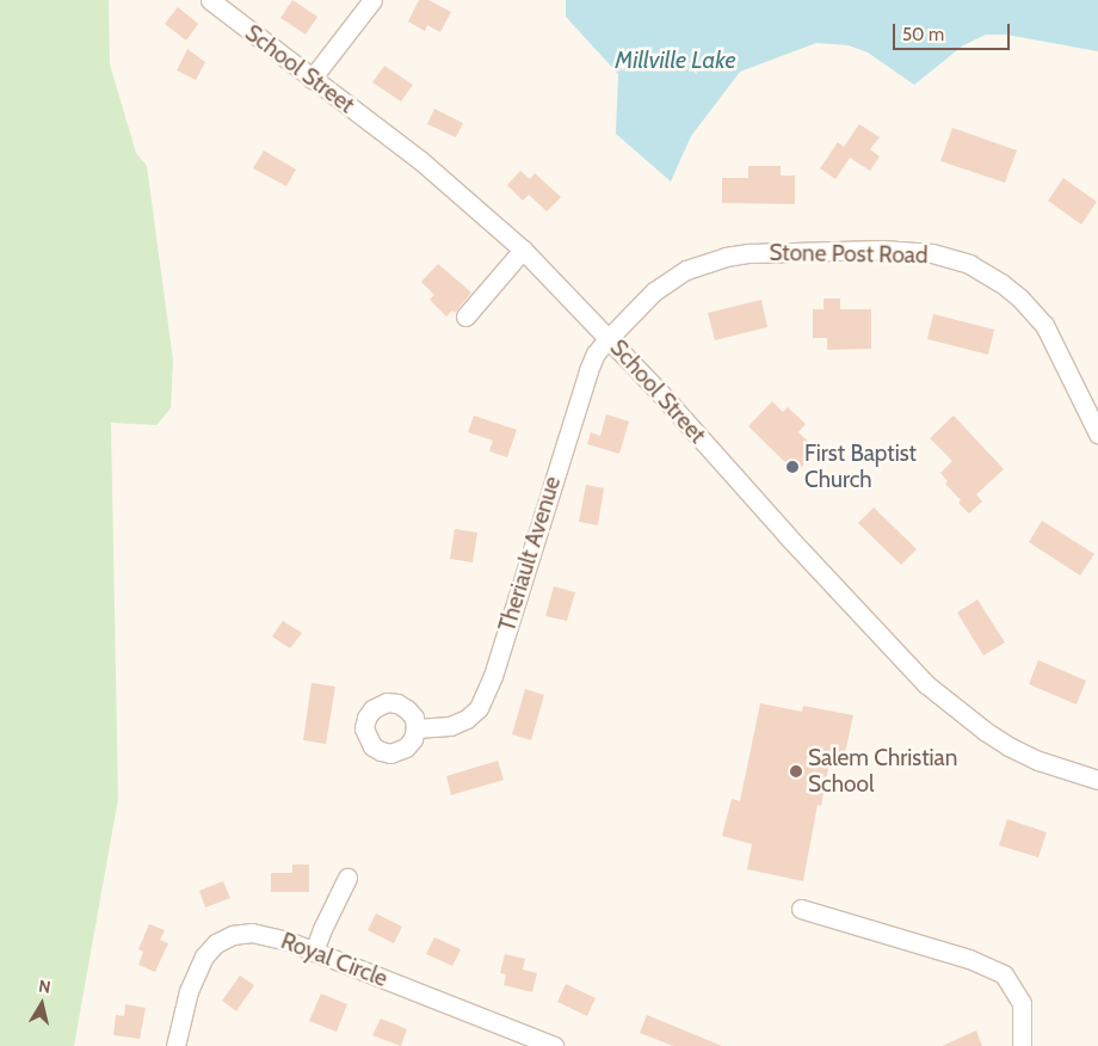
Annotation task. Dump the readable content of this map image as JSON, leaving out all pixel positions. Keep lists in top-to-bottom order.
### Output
{
  "streets": {
    "street": [
      "School Street",
      "Stone Post Road",
      "Theriault Avenue",
      "Royal Circle"
    ]
  },
  "crossings": [
    ["School Street", "Stone Post Road"],
    ["School Street", "Theriault Avenue"],
    ["Stone Post Road", "Theriault Avenue"]
  ],
  "water": ["Millville Lake"],
  "places": ["First Baptist Church", "Salem Christian School"],
  "scale_bar": "50 m",
  "north": "top"
}
